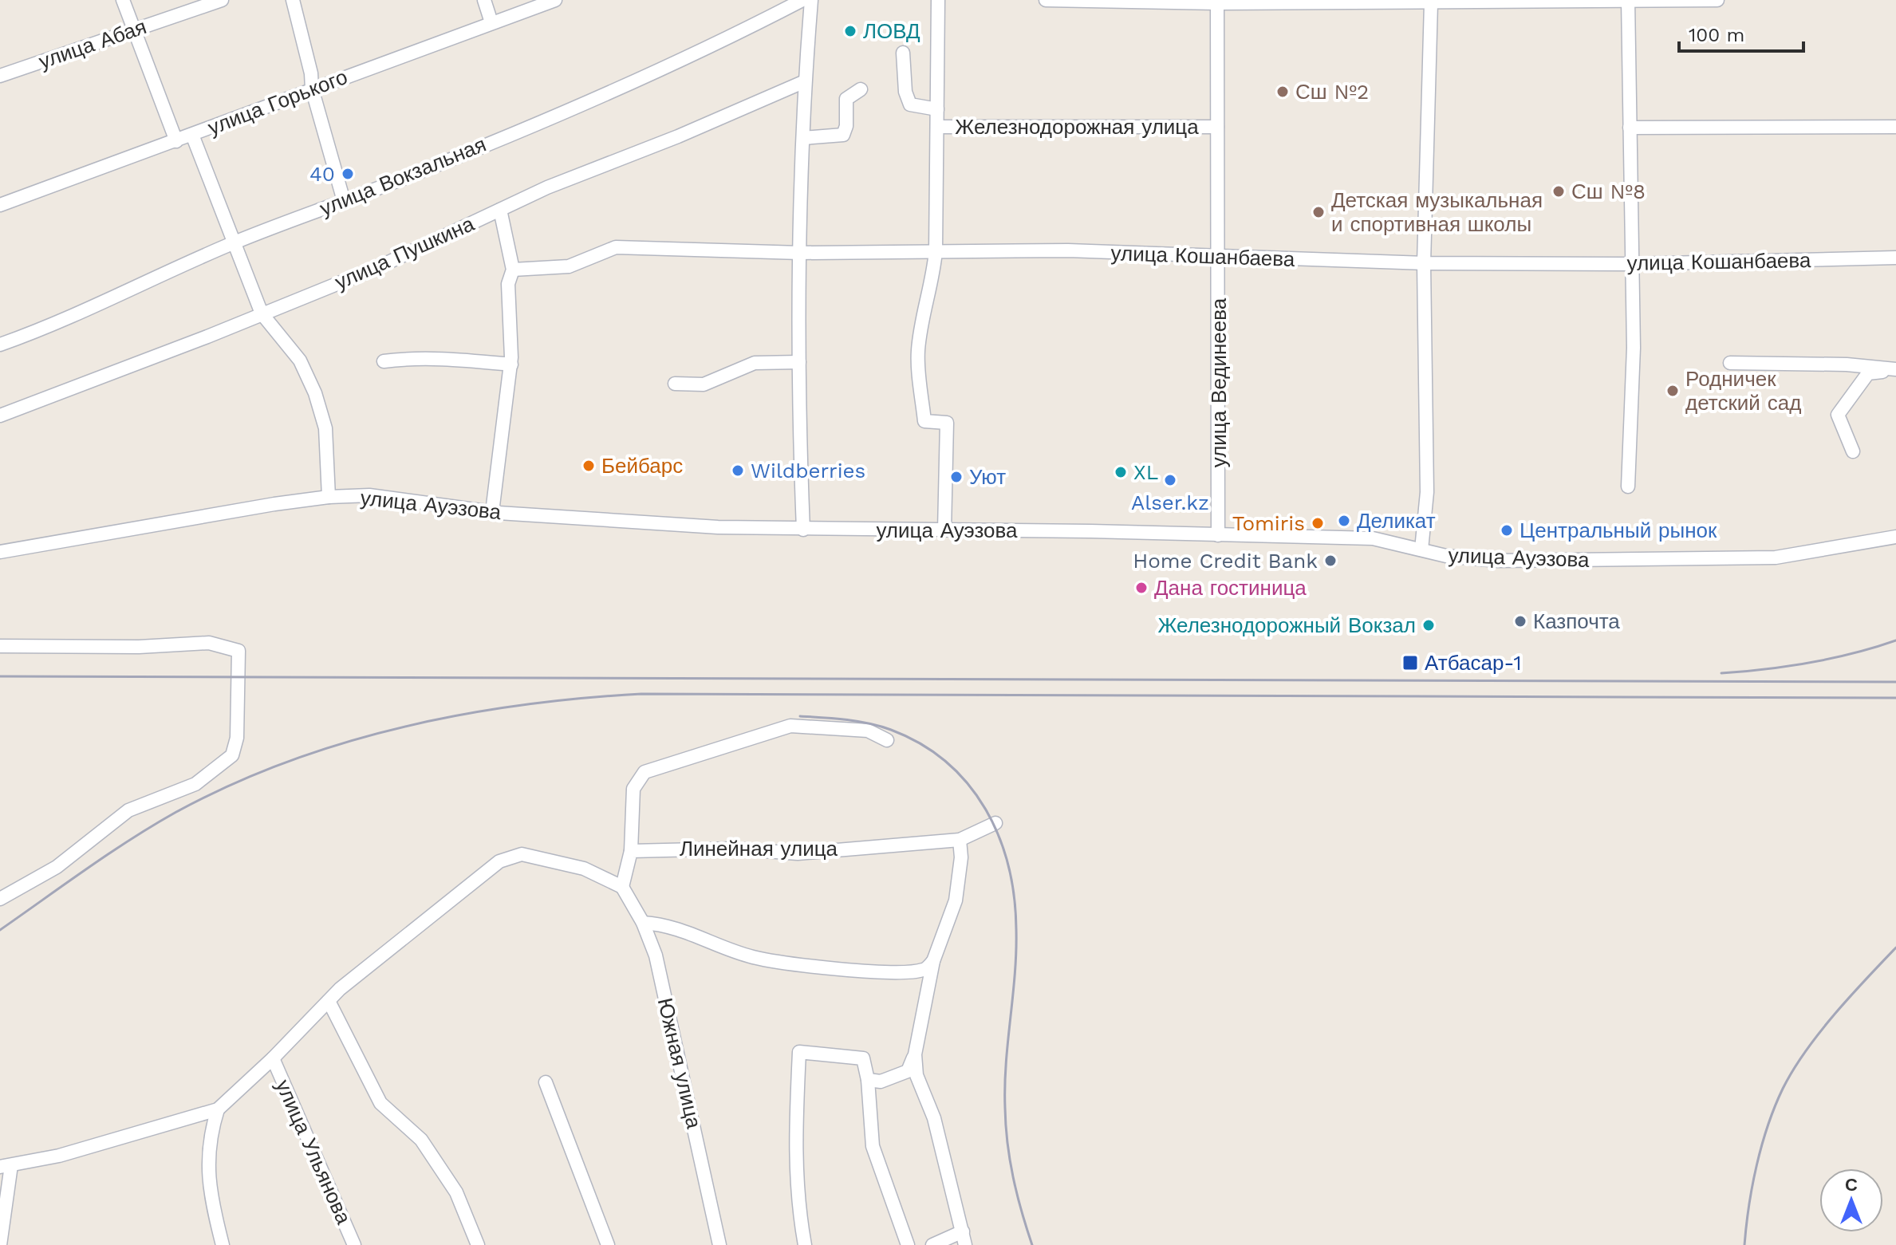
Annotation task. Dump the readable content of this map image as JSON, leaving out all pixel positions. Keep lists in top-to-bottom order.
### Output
{
  "streets": {
    "street": [
      "улица Абая",
      "улица Горького",
      "Железнодорожная улица",
      "улица Вокзальная",
      "улица Пушкина",
      "улица Кошанбаева",
      "улица Вединеева",
      "улица Ауэзова",
      "Линейная улица",
      "Южная улица",
      "улица Ульянова"
    ]
  },
  "crossings": [
    ["Железнодорожная улица", "улица Вединеева"],
    ["улица Кошанбаева", "улица Вединеева"],
    ["улица Вединеева", "улица Ауэзова"]
  ],
  "places": {
    "other": [
      "ЛОВД",
      "Сш №2",
      "40",
      "Сш №8",
      "Детская музыкальная и спортивная школы",
      "Родничек детский сад",
      "Бейбарс",
      "Wildberries",
      "XL",
      "Уют",
      "Alser.kz",
      "Деликат",
      "Tomiris",
      "Центральный рынок",
      "Home Credit Bank",
      "Дана гостиница",
      "Казпочта",
      "Железнодорожный Вокзал"
    ],
    "transit": ["Атбасар-1"]
  },
  "scale_bar": "100 m",
  "north": "top"
}
